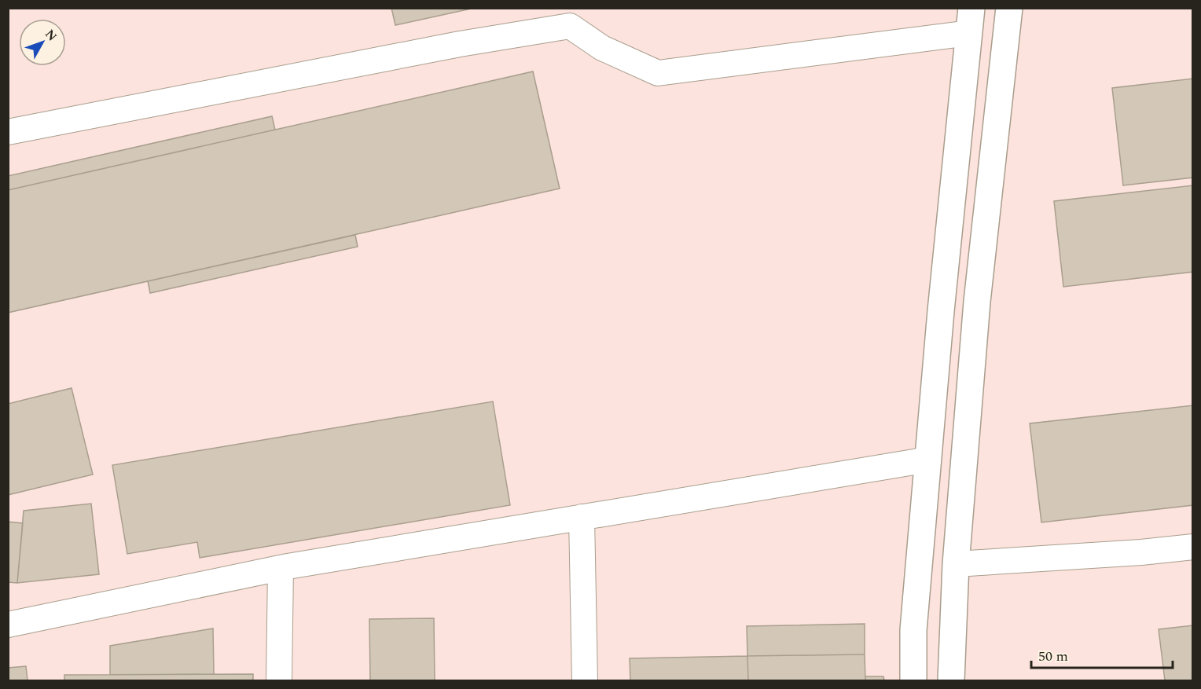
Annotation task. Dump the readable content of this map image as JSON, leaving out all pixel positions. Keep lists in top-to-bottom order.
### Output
{
  "scale_bar": "50 m",
  "north": "top right"
}
